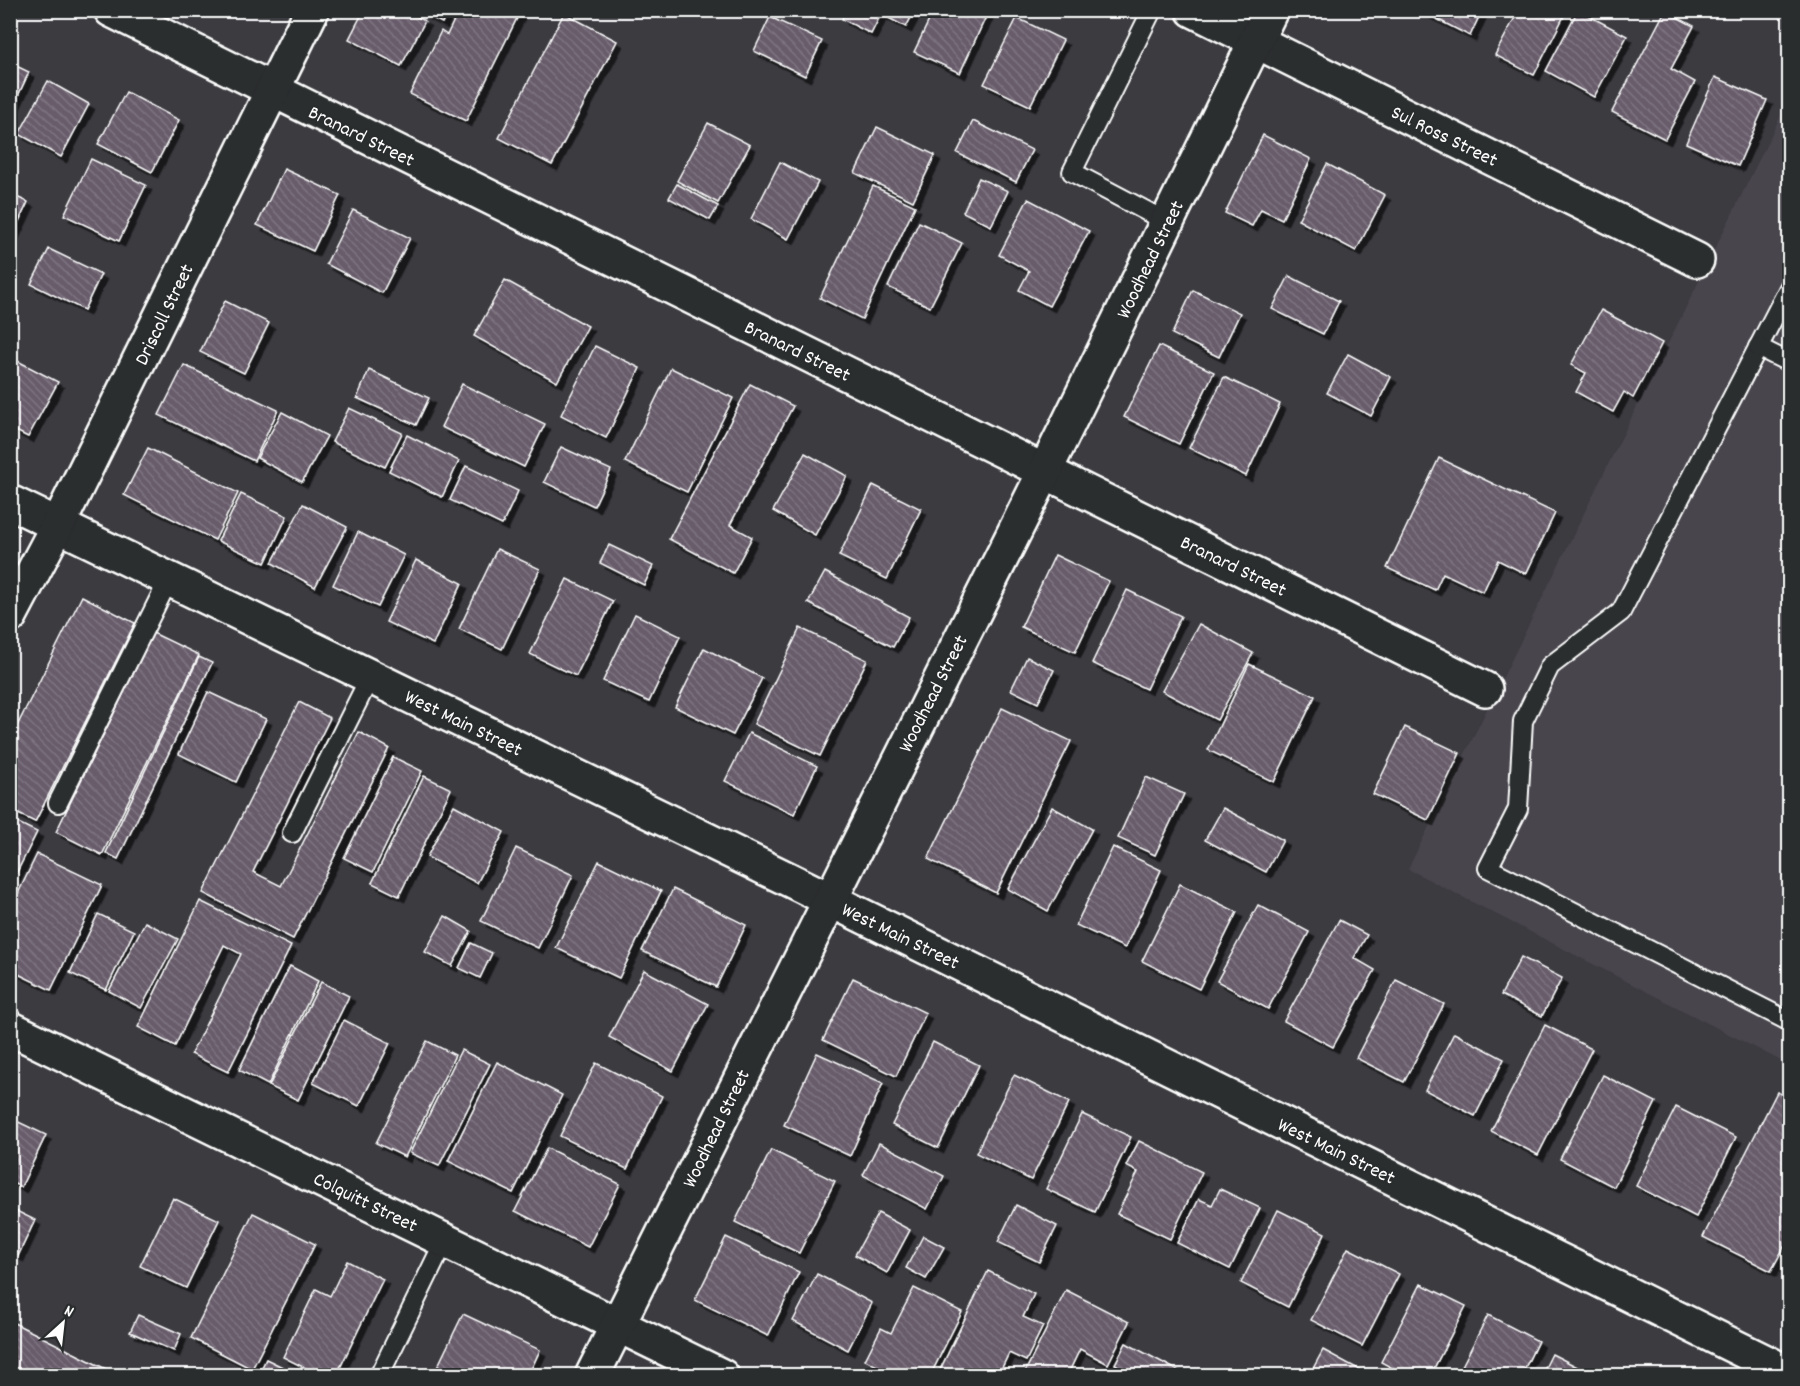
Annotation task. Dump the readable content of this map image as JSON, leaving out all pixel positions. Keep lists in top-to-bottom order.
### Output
{
  "streets": {
    "street": [
      "Branard Street",
      "Sul Ross Street",
      "Woodhead Street",
      "Driscoll Street",
      "West Main Street",
      "Colquitt Street"
    ]
  },
  "crossings": [
    ["Branard Street", "Woodhead Street"],
    ["Branard Street", "Driscoll Street"],
    ["Sul Ross Street", "Woodhead Street"],
    ["Woodhead Street", "West Main Street"],
    ["Woodhead Street", "Colquitt Street"],
    ["Driscoll Street", "West Main Street"]
  ],
  "north": "top right"
}
